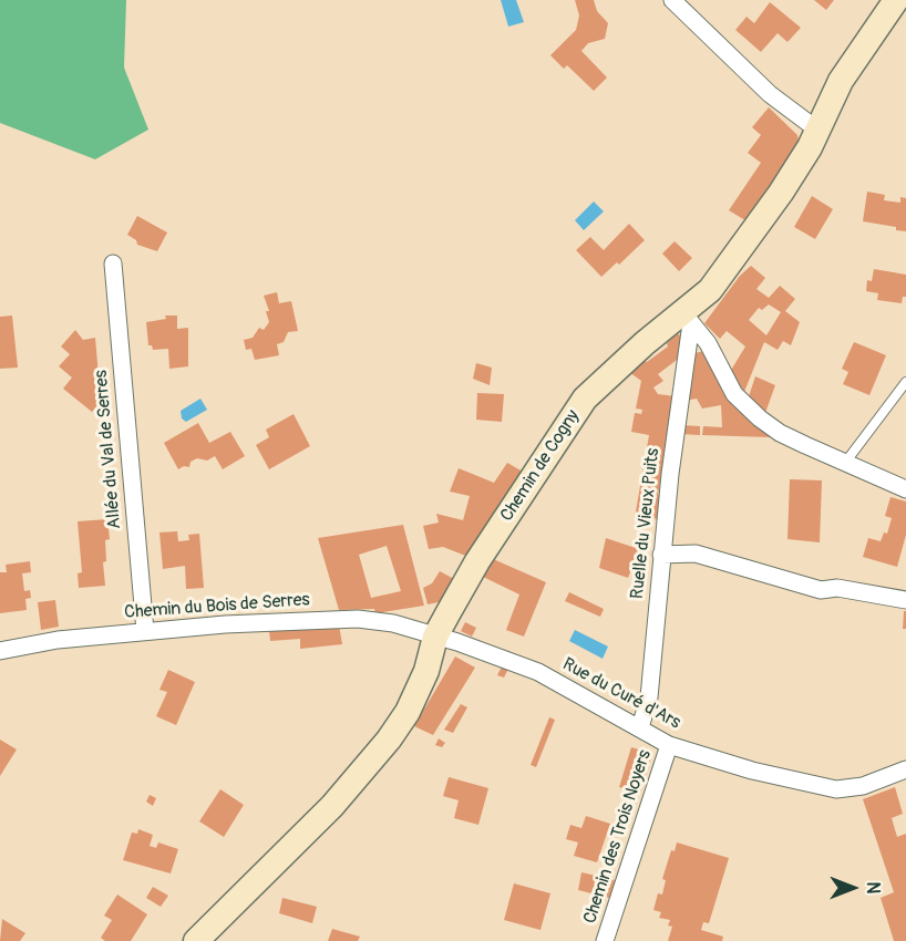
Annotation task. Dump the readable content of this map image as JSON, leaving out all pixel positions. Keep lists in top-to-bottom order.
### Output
{
  "streets": {
    "street": [
      "Allée du Val de Serres",
      "Chemin de Cogny",
      "Ruelle du Vieux Puits",
      "Chemin du Bois de Serres",
      "Rue du Curé d'Ars",
      "Chemin des Trois Noyers"
    ]
  },
  "crossings": [
    ["Allée du Val de Serres", "Chemin du Bois de Serres"],
    ["Chemin de Cogny", "Ruelle du Vieux Puits"],
    ["Chemin de Cogny", "Chemin du Bois de Serres"],
    ["Chemin de Cogny", "Rue du Curé d'Ars"],
    ["Ruelle du Vieux Puits", "Rue du Curé d'Ars"],
    ["Chemin du Bois de Serres", "Rue du Curé d'Ars"],
    ["Rue du Curé d'Ars", "Chemin des Trois Noyers"]
  ],
  "north": "right"
}
